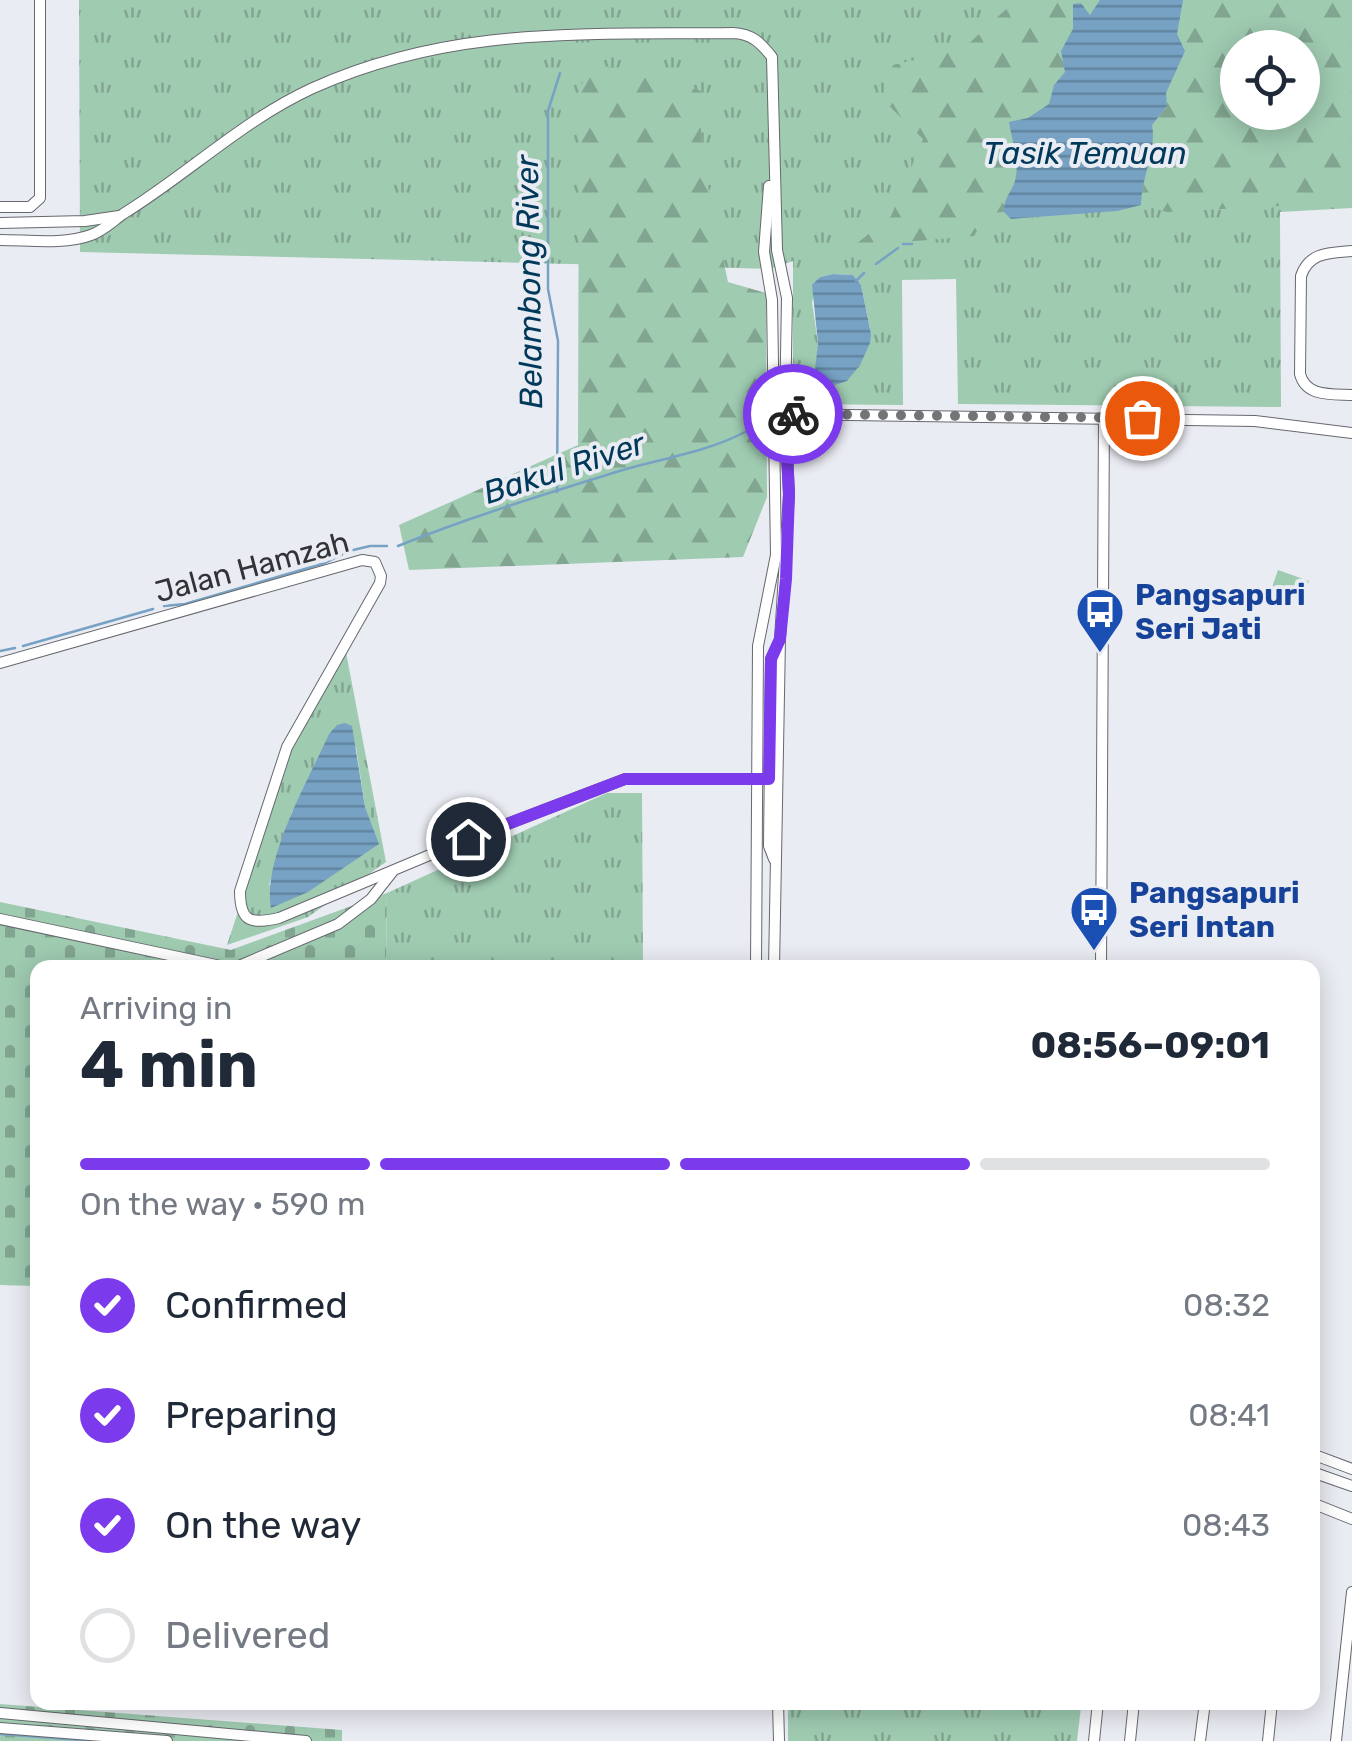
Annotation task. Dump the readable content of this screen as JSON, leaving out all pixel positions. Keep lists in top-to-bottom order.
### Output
{
  "streets": {
    "street": ["Jalan Hamzah"]
  },
  "water": ["Tasik Temuan", "Belambong River", "Bakul River"],
  "places": {
    "bus stop": ["Pangsapuri Seri Jati", "Pangsapuri Seri Intan"]
  },
  "page": {
    "heading": ["4 min", "Arriving in", "08:56–09:01"],
    "bar": "On the way · 590 m",
    "list": [
      ["Confirmed", "08:32"],
      ["Preparing", "08:41"],
      ["On the way", "08:43"],
      "Delivered"
    ]
  }
}
